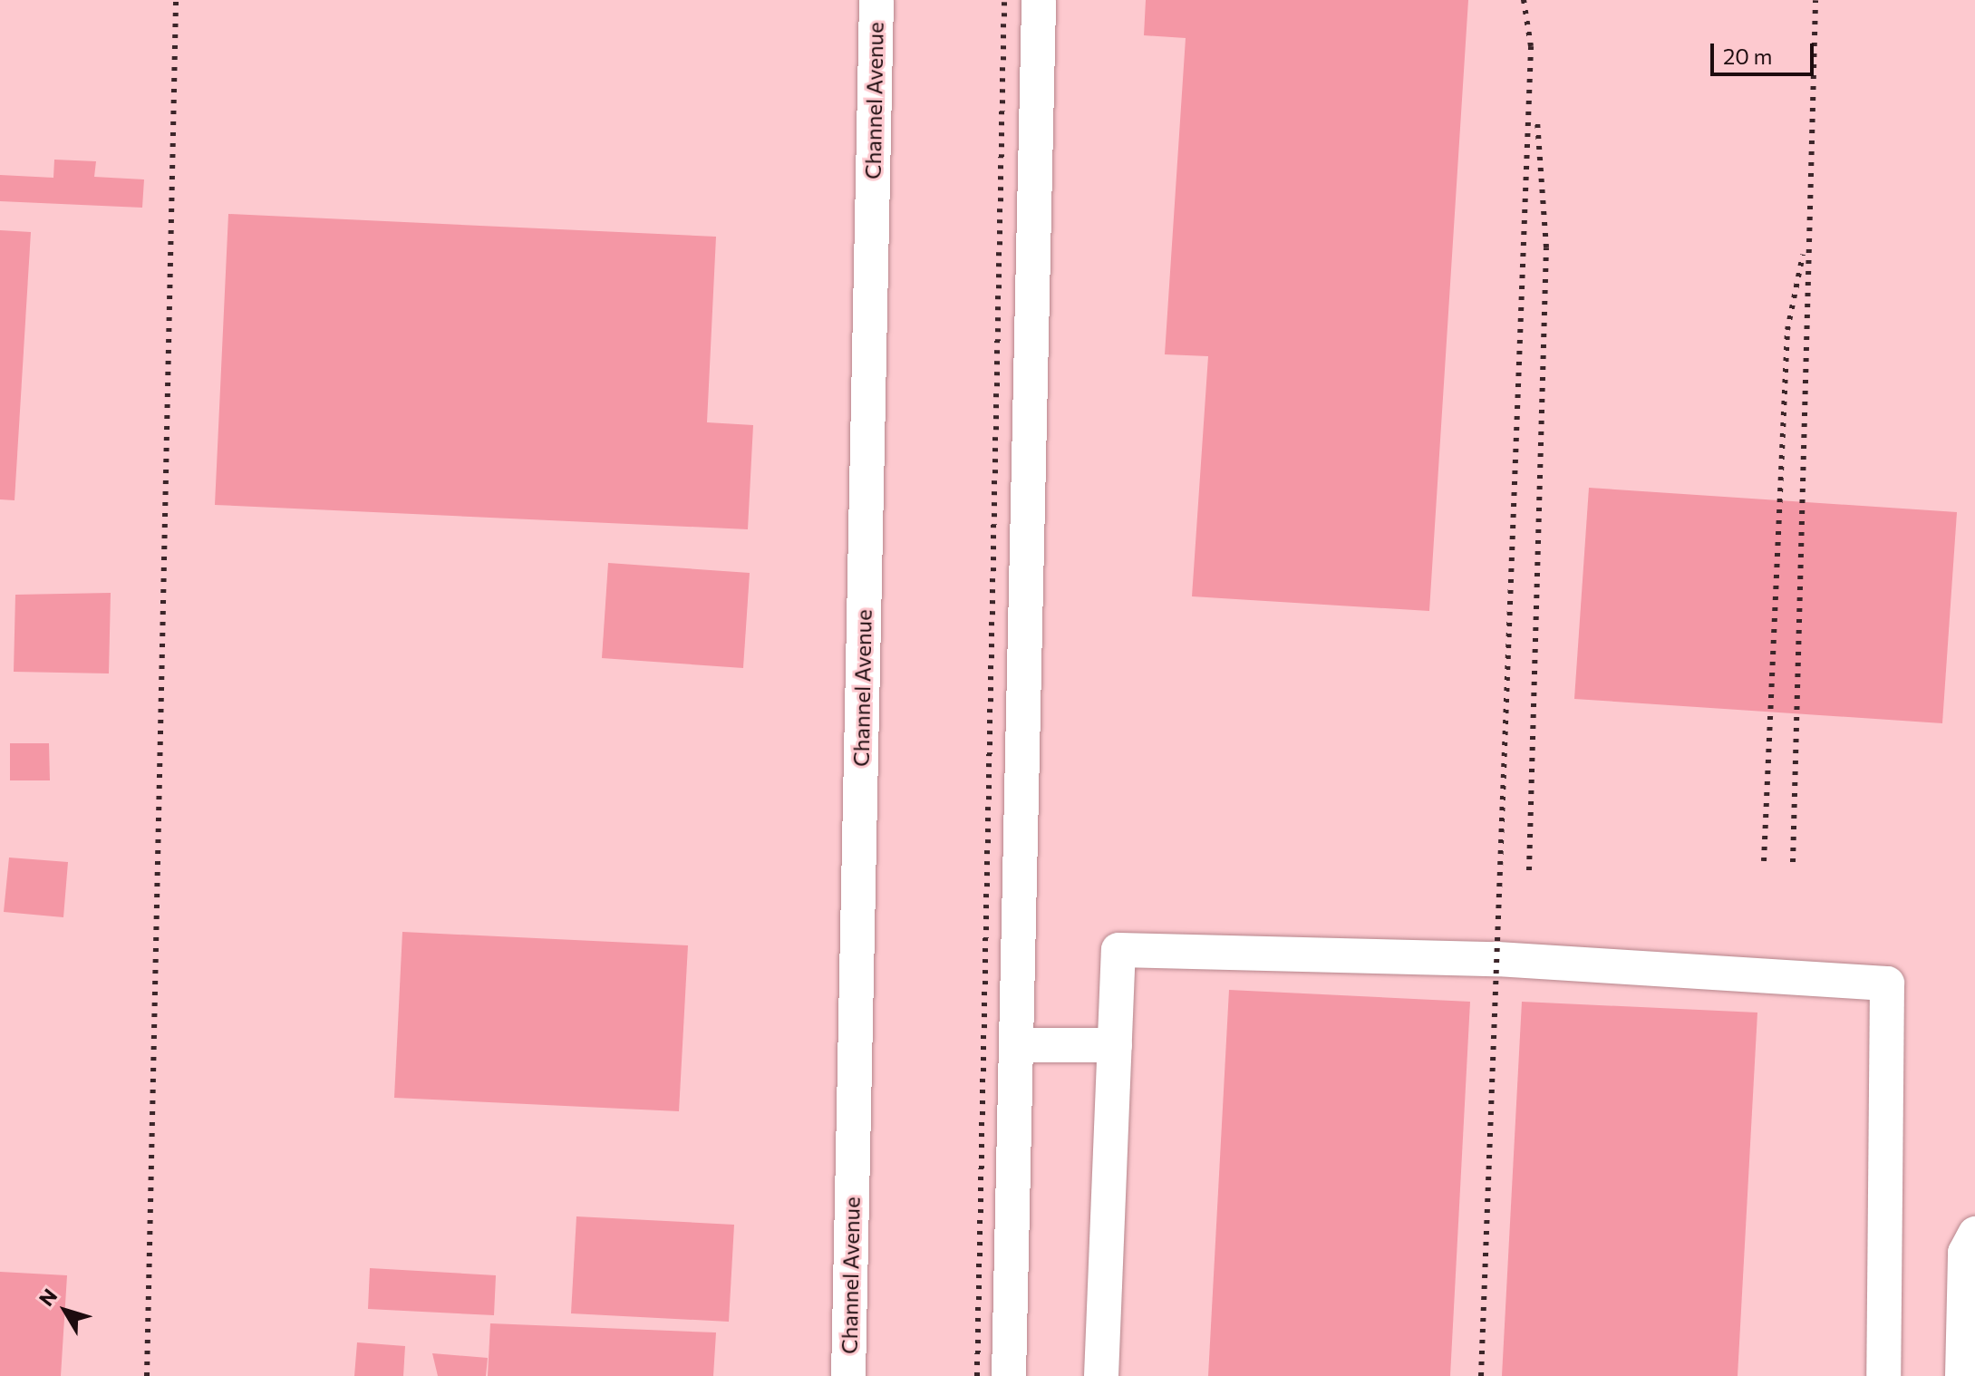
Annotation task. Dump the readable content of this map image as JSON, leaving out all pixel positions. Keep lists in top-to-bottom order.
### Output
{
  "streets": {
    "street": ["Channel Avenue"]
  },
  "scale_bar": "20 m",
  "north": "top left"
}
